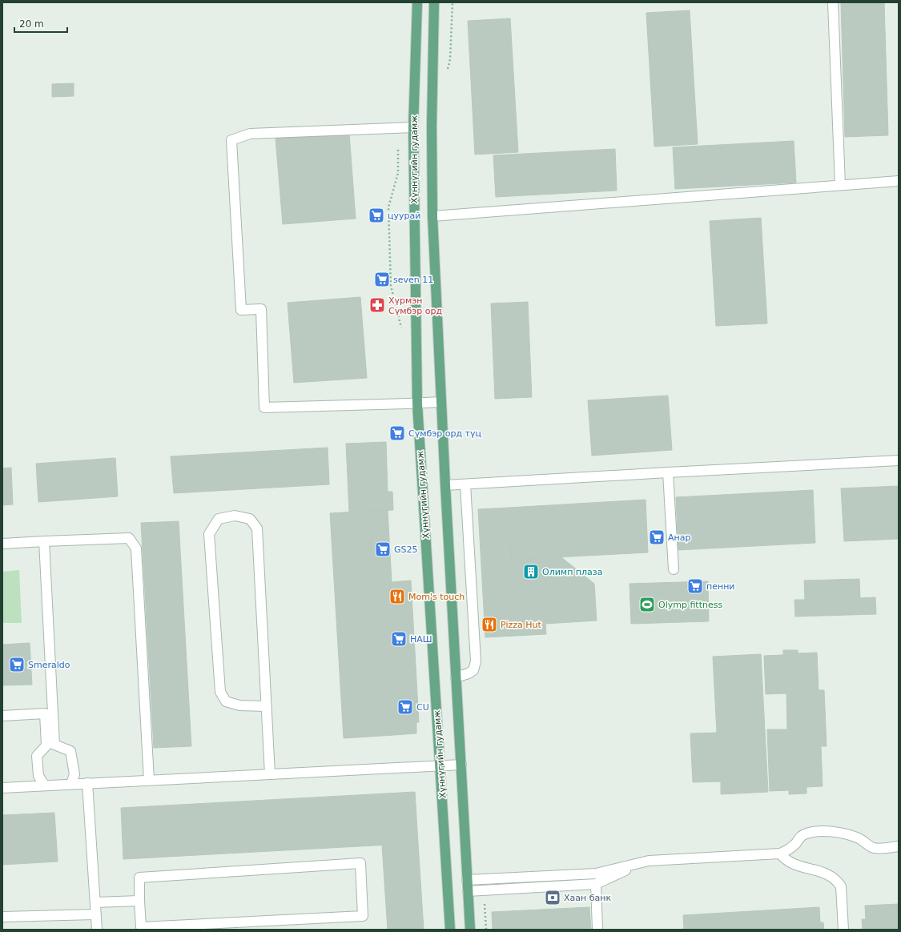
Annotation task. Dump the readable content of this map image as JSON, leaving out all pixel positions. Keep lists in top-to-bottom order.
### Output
{
  "streets": {
    "main road": ["Хүннүгийн гудамж"]
  },
  "places": {
    "supermarket": [
      "цуурай",
      "seven 11",
      "Сүмбэр орд түц",
      "Анар",
      "GS25",
      "пенни",
      "НАШ",
      "Smeraldo",
      "CU"
    ],
    "pharmacy": ["Хүрмэн Сүмбэр орд"],
    "building": ["Олимп плаза"],
    "restaurant": ["Mom's touch", "Pizza Hut"],
    "sports": ["Olymp fittness"],
    "bank": ["Хаан банк"]
  },
  "scale_bar": "20 m"
}
